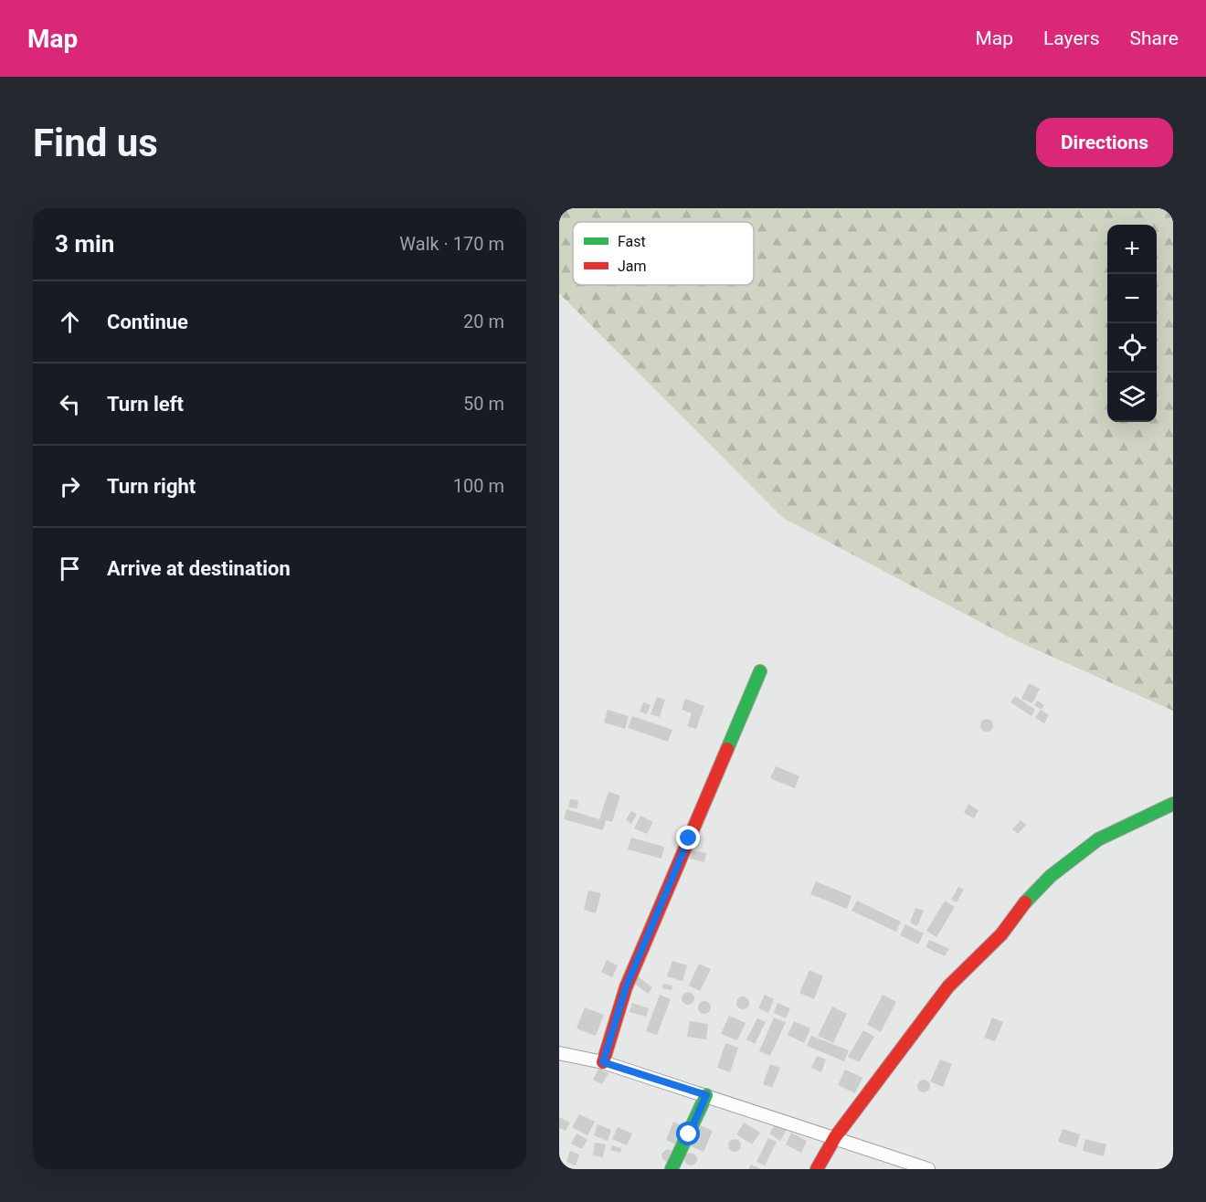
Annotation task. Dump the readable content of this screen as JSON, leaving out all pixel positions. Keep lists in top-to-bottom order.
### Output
{
  "legend": ["Fast", "Jam"],
  "page": {
    "header": "Map",
    "nav": ["Map", "Layers", "Share"],
    "buttons": "Directions",
    "title": "Find us",
    "heading": ["3 min", "Walk · 170 m"],
    "map_buttons": ["+", "−"],
    "list": [
      ["Continue", "20 m"],
      ["Turn left", "50 m"],
      ["Turn right", "100 m"],
      "Arrive at destination"
    ]
  }
}
